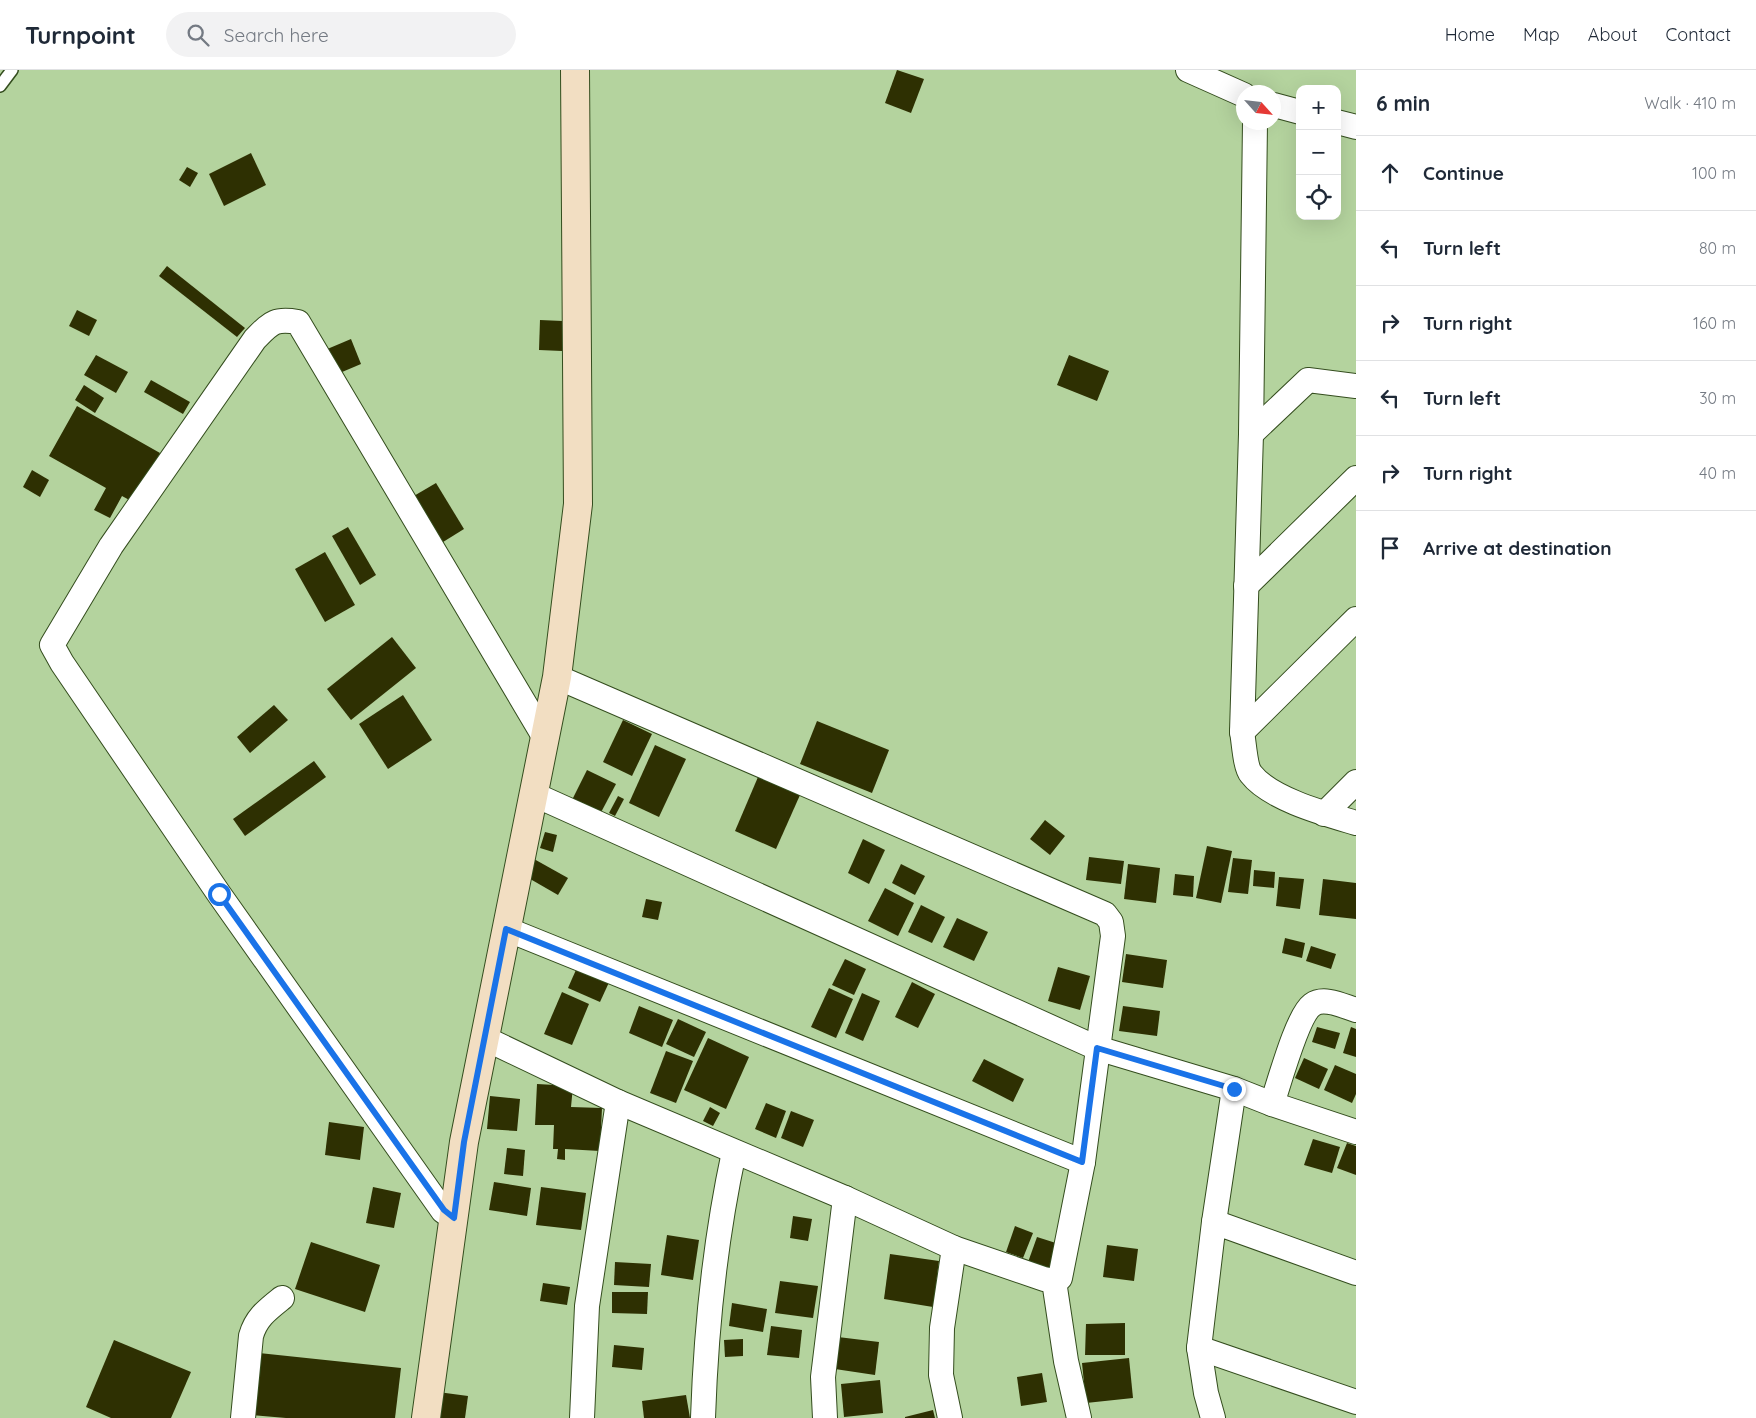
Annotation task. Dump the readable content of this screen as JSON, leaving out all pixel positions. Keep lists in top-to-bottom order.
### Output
{
  "north": "bottom right",
  "page": {
    "header": "Turnpoint",
    "search": "Search here",
    "nav": [
      "Home",
      "Map",
      "About",
      "Contact"
    ],
    "heading": ["6 min", "Walk · 410 m"],
    "map_buttons": ["+", "−"],
    "list": [
      ["Continue", "100 m"],
      ["Turn left", "80 m"],
      ["Turn right", "160 m"],
      ["Turn left", "30 m"],
      ["Turn right", "40 m"],
      "Arrive at destination"
    ]
  }
}
